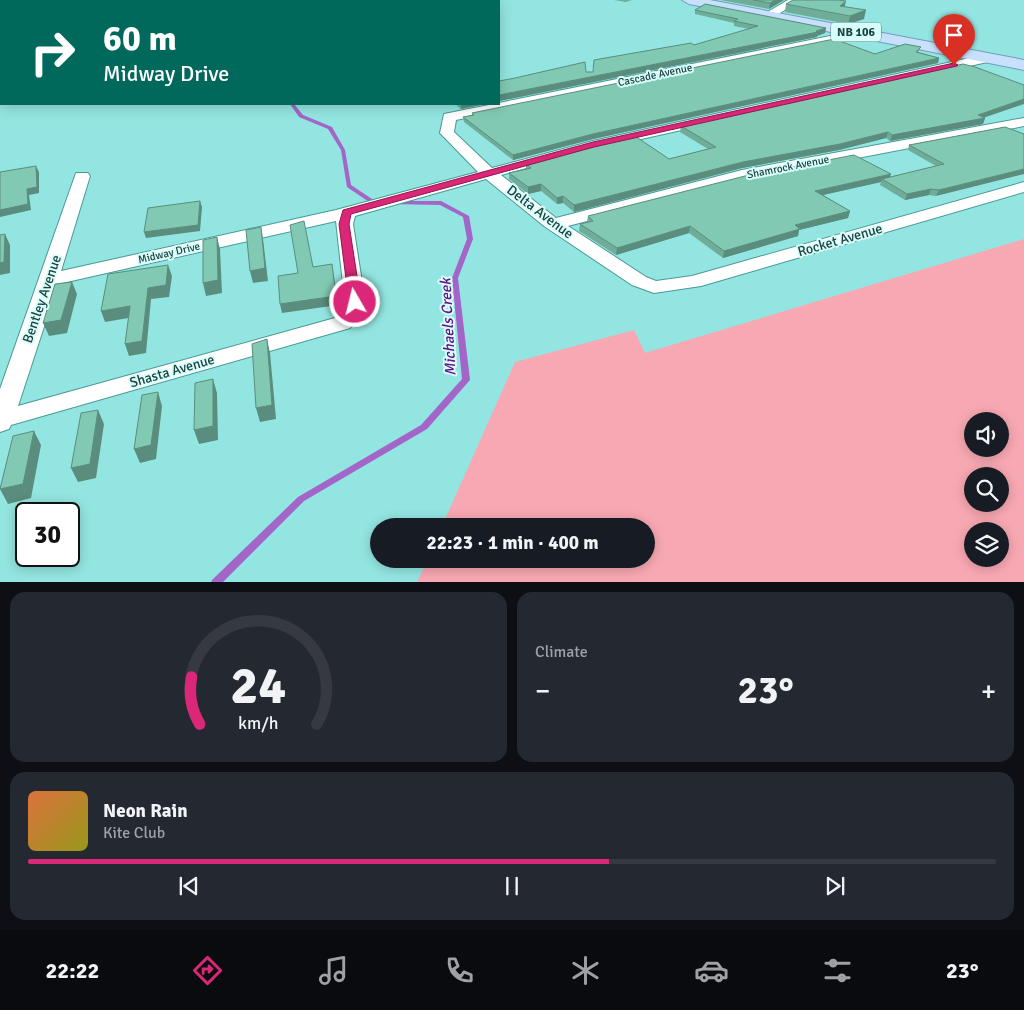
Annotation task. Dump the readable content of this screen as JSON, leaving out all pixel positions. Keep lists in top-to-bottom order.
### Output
{
  "streets": {
    "main road": ["NB 106"],
    "street": [
      "Cascade Avenue",
      "Shamrock Avenue",
      "Delta Avenue",
      "Rocket Avenue",
      "Midway Drive",
      "Bentley Avenue",
      "Shasta Avenue"
    ]
  },
  "crossings": [
    ["NB 106", "Cascade Avenue"],
    ["NB 106", "Midway Drive"],
    ["Cascade Avenue", "Delta Avenue"],
    ["Shamrock Avenue", "Delta Avenue"],
    ["Delta Avenue", "Rocket Avenue"],
    ["Delta Avenue", "Midway Drive"],
    ["Midway Drive", "Bentley Avenue"],
    ["Midway Drive", "Shasta Avenue"],
    ["Bentley Avenue", "Shasta Avenue"]
  ],
  "water": ["Michaels Creek"],
  "page": {
    "turn": ["60 m", "Midway Drive"],
    "limit": "30",
    "trip": "22:23 · 1 min · 400 m",
    "tile": "Climate",
    "heat": ["−", "23°", "+"],
    "song": ["Neon Rain", "Kite Club"],
    "tabs": ["22:22", "23°"],
    "gauge": ["24", "km/h"]
  }
}
